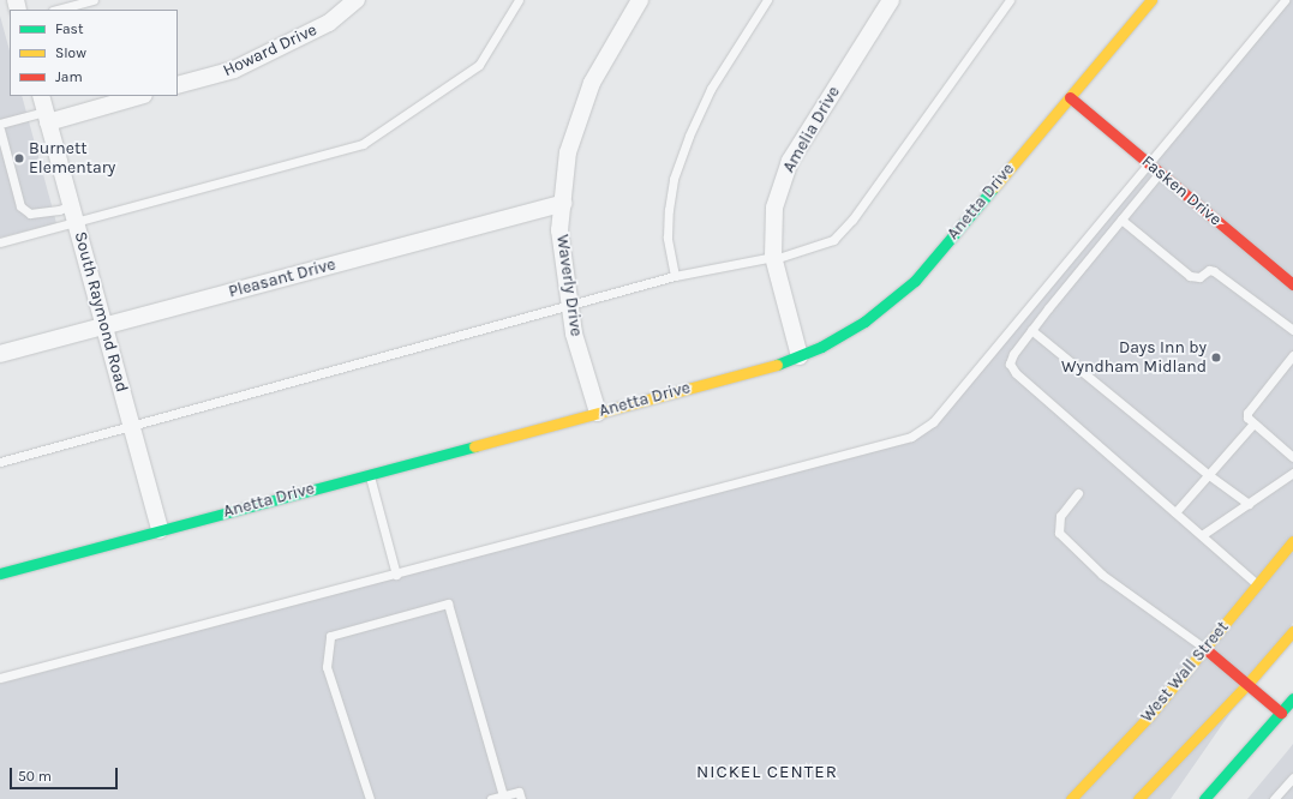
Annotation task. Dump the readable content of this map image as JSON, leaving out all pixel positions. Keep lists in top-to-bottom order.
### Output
{
  "streets": {
    "street": [
      "Howard Drive",
      "Amelia Drive",
      "Fasken Drive",
      "Anetta Drive",
      "Pleasant Drive",
      "Waverly Drive",
      "South Raymond Road",
      "West Wall Street"
    ]
  },
  "crossings": [
    ["Amelia Drive", "Anetta Drive"],
    ["Fasken Drive", "Anetta Drive"],
    ["Anetta Drive", "Waverly Drive"],
    ["Anetta Drive", "South Raymond Road"],
    ["Pleasant Drive", "Waverly Drive"],
    ["Pleasant Drive", "South Raymond Road"]
  ],
  "districts": ["NICKEL CENTER"],
  "places": ["Burnett Elementary", "Days Inn by Wyndham Midland"],
  "legend": ["Fast", "Slow", "Jam"],
  "scale_bar": "50 m"
}
